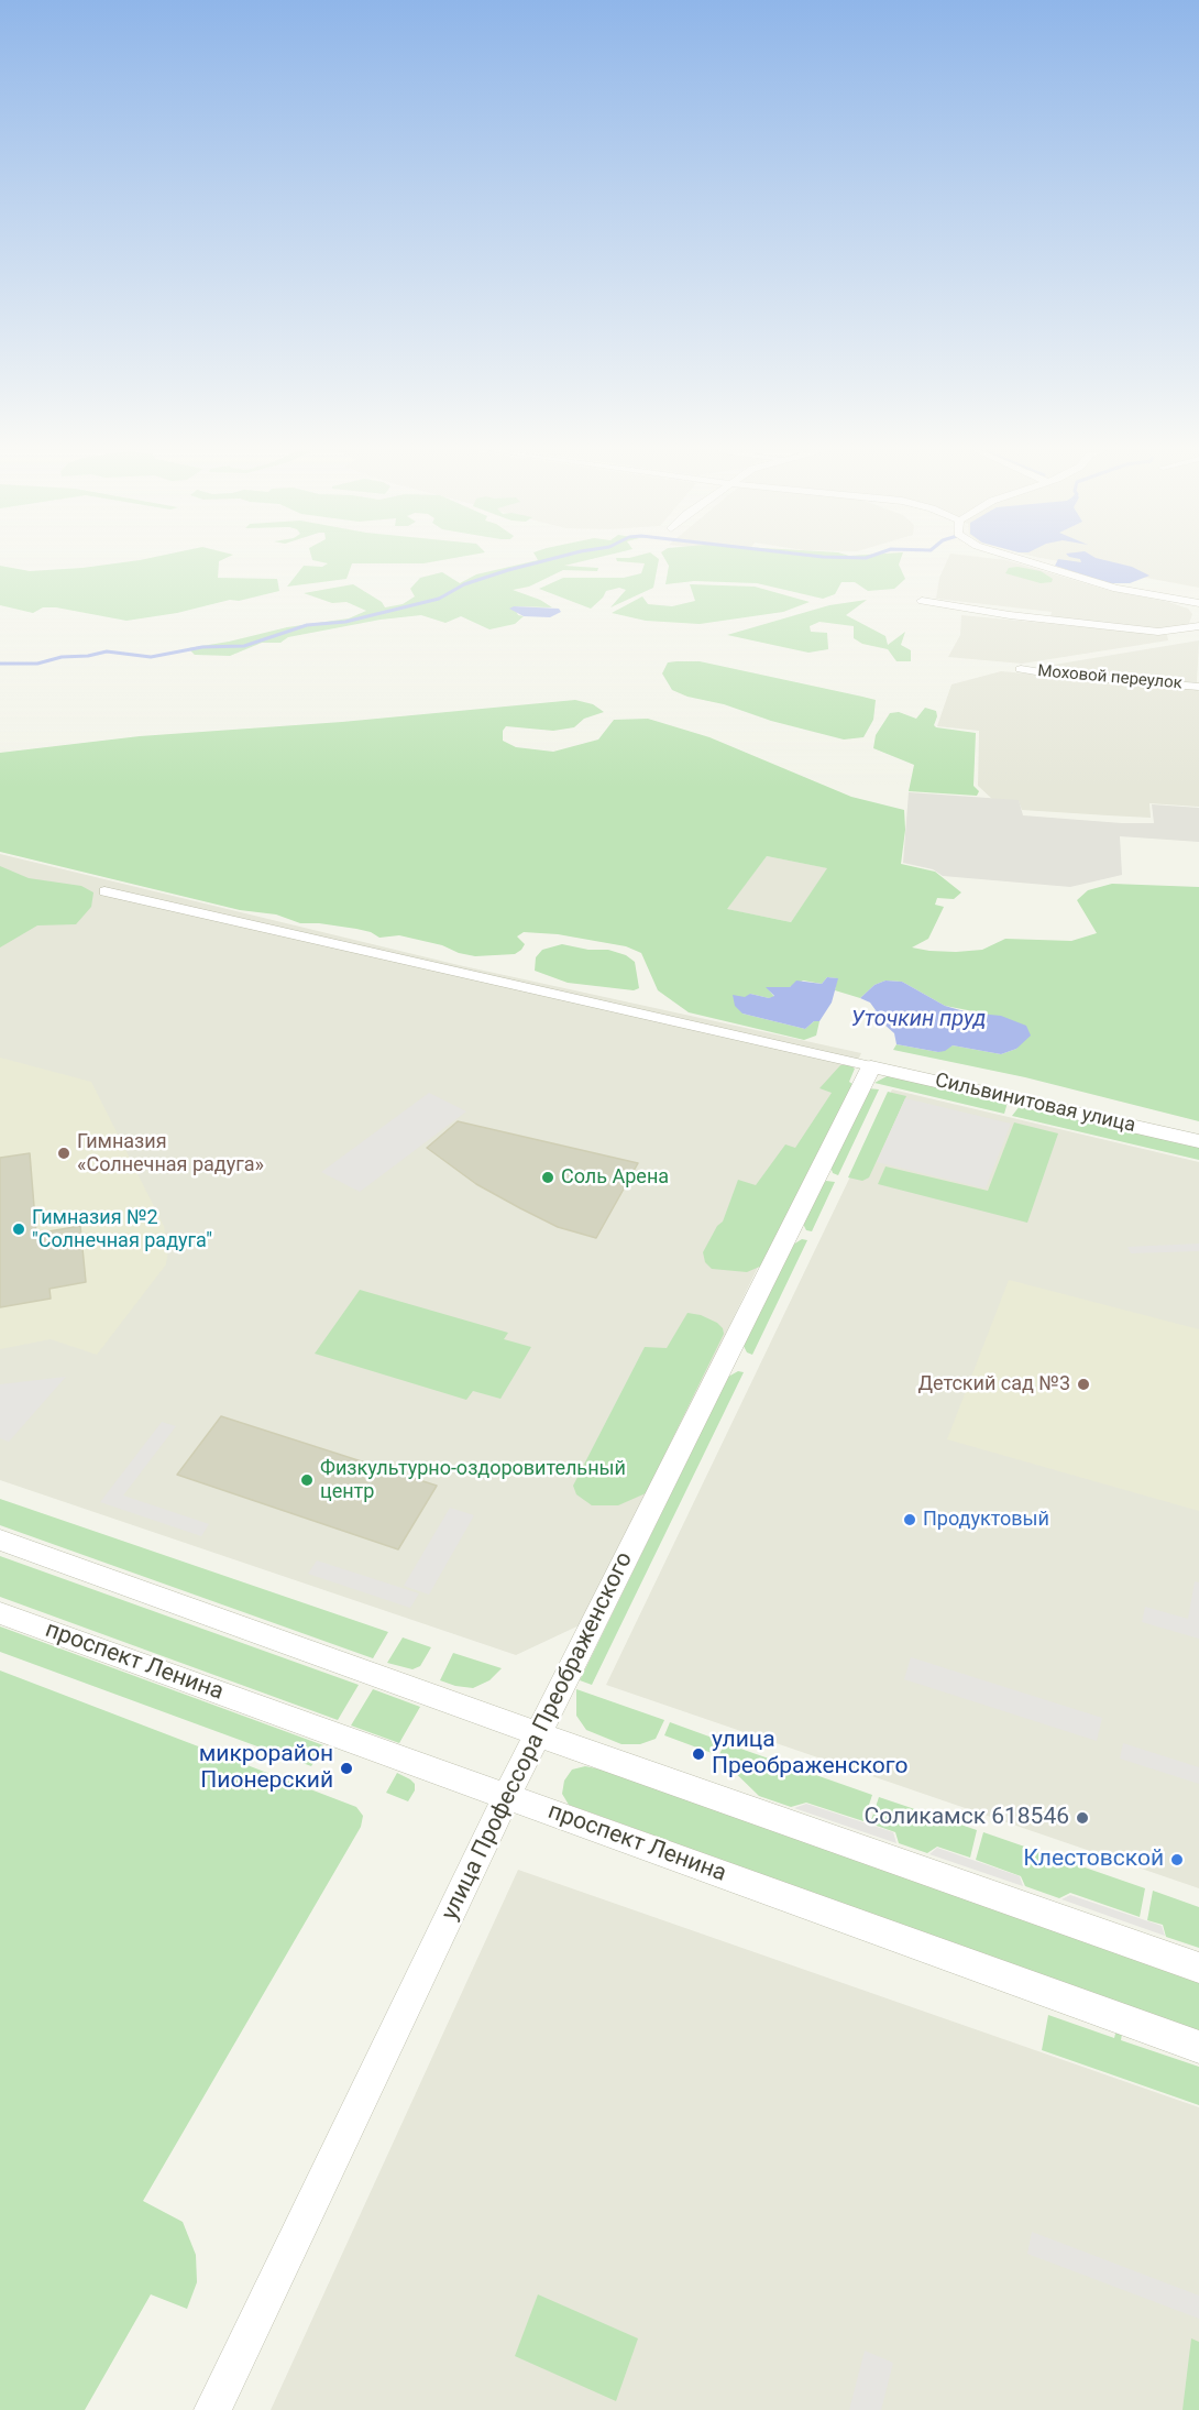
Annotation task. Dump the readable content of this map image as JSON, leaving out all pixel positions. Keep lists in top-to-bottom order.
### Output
{
  "streets": {
    "street": [
      "Моховой переулок",
      "Сильвинитовая улица",
      "проспект Ленина",
      "улица Профессора Преображенского"
    ]
  },
  "crossings": [
    ["Сильвинитовая улица", "улица Профессора Преображенского"],
    ["проспект Ленина", "улица Профессора Преображенского"]
  ],
  "water": ["Уточкин пруд"],
  "places": [
    "Гимназия «Солнечная радуга»",
    "Соль Арена",
    "Гимназия №2 \"Солнечная радуга\"",
    "Детский сад №3",
    "Физкультурно-оздоровительный центр",
    "Продуктовый",
    "улица Преображенского",
    "микрорайон Пионерский",
    "Соликамск 618546",
    "Клестовской"
  ]
}
